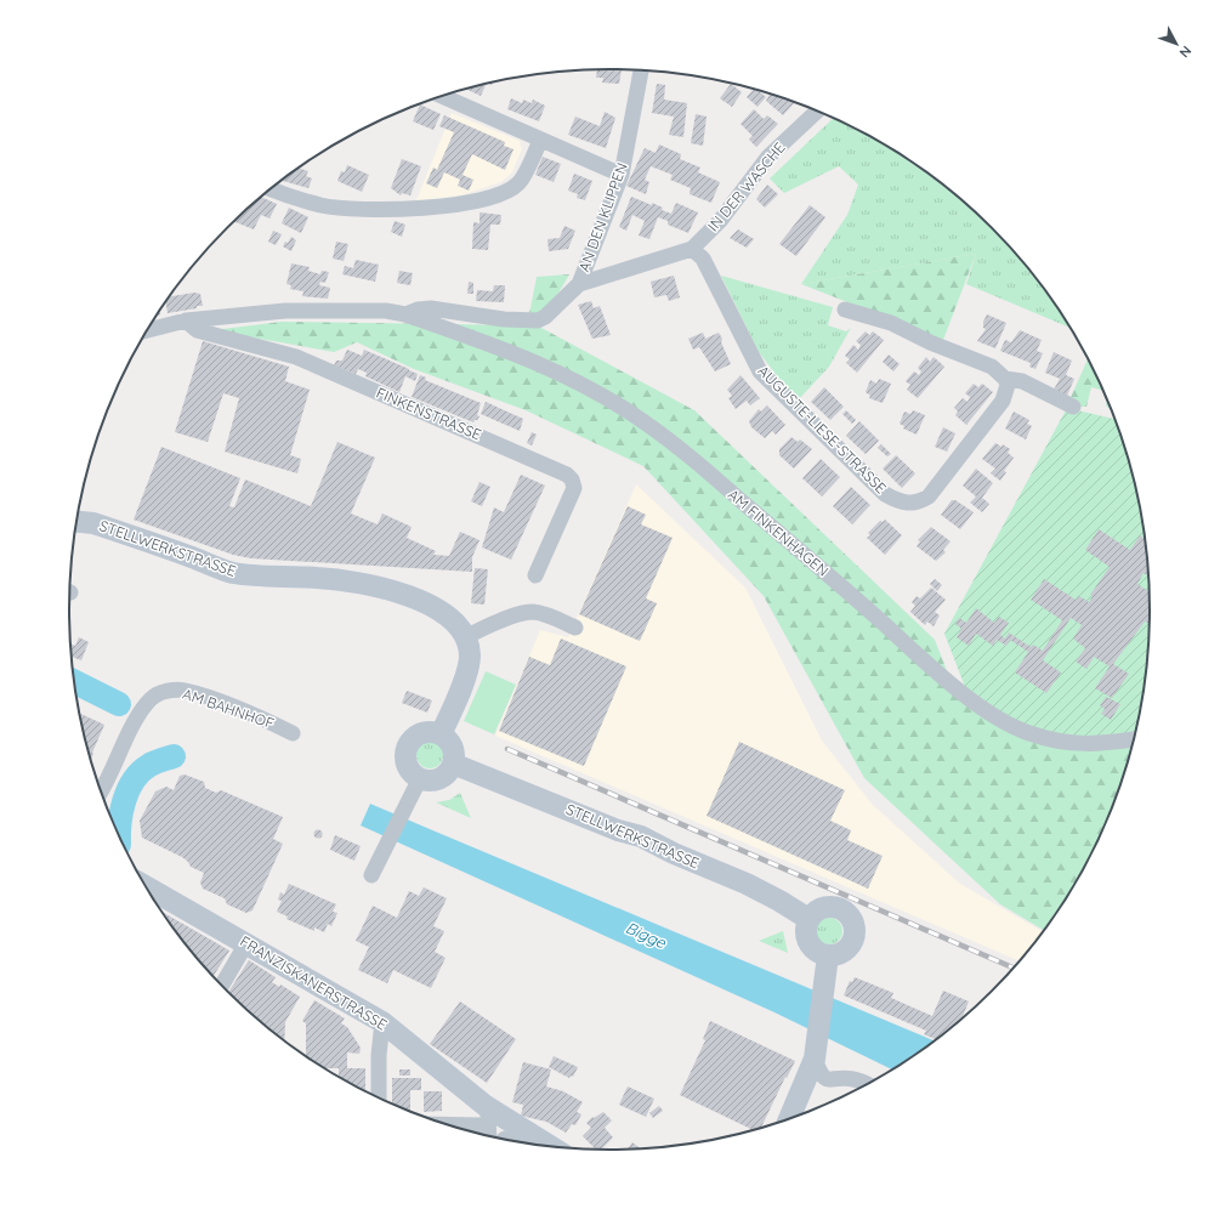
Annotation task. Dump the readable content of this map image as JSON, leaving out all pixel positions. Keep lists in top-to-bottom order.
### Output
{
  "streets": {
    "main road": ["STELLWERKSTRASSE", "FRANZISKANERSTRASSE"],
    "street": [
      "IN DER WASCHE",
      "AN DEN KLIPPEN",
      "FINKENSTRASSE",
      "AUGUSTE-LIESE-STRASSE",
      "AM FINKENHAGEN",
      "AM BAHNHOF"
    ]
  },
  "crossings": [
    ["IN DER WASCHE", "AN DEN KLIPPEN"],
    ["IN DER WASCHE", "AUGUSTE-LIESE-STRASSE"],
    ["AN DEN KLIPPEN", "AUGUSTE-LIESE-STRASSE"],
    ["AN DEN KLIPPEN", "AM FINKENHAGEN"]
  ],
  "water": ["Bigge"],
  "north": "bottom right"
}
